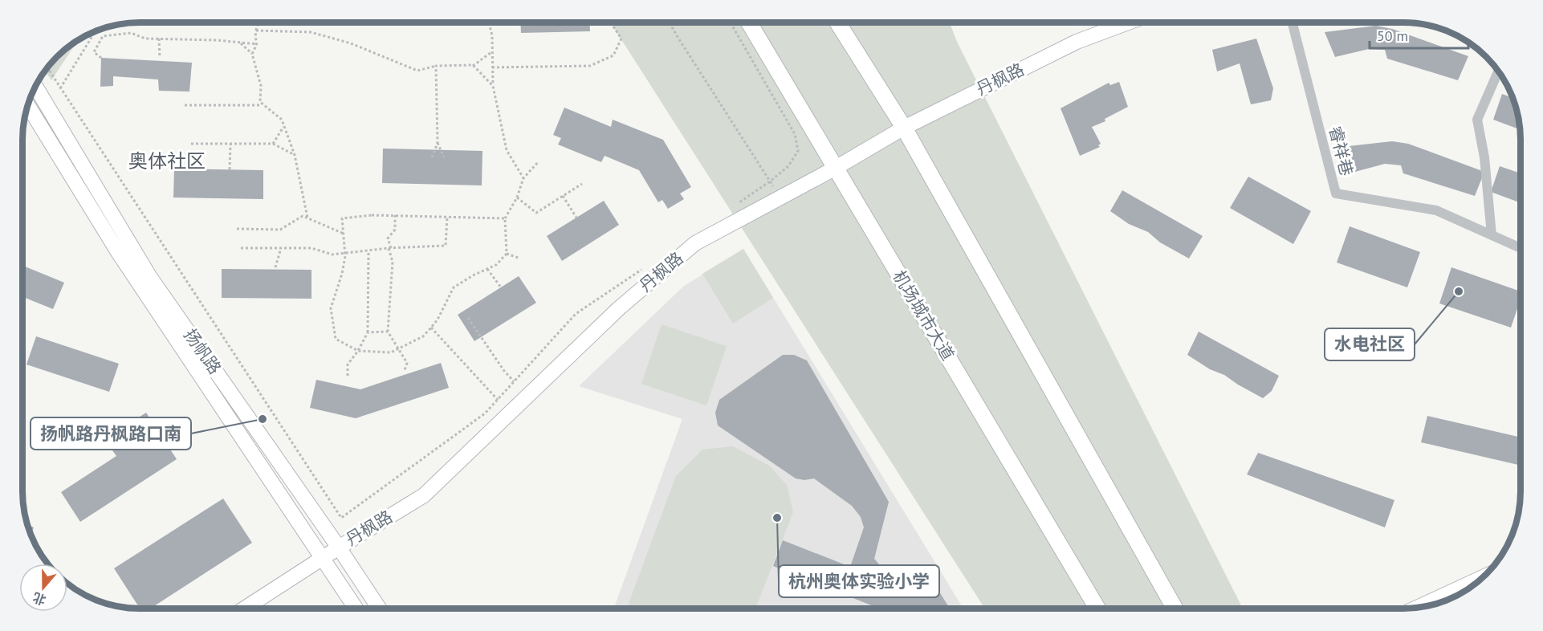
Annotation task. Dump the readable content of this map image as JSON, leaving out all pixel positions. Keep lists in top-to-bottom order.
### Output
{
  "streets": {
    "main road": ["丹枫路", "机场城市大道", "扬帆路"],
    "street": ["睿祥巷"]
  },
  "crossings": [
    ["丹枫路", "机场城市大道"],
    ["丹枫路", "扬帆路"]
  ],
  "districts": ["奥体社区"],
  "places": ["水电社区", "扬帆路丹枫路口南", "杭州奥体实验小学"],
  "scale_bar": "50 m",
  "north": "bottom"
}
